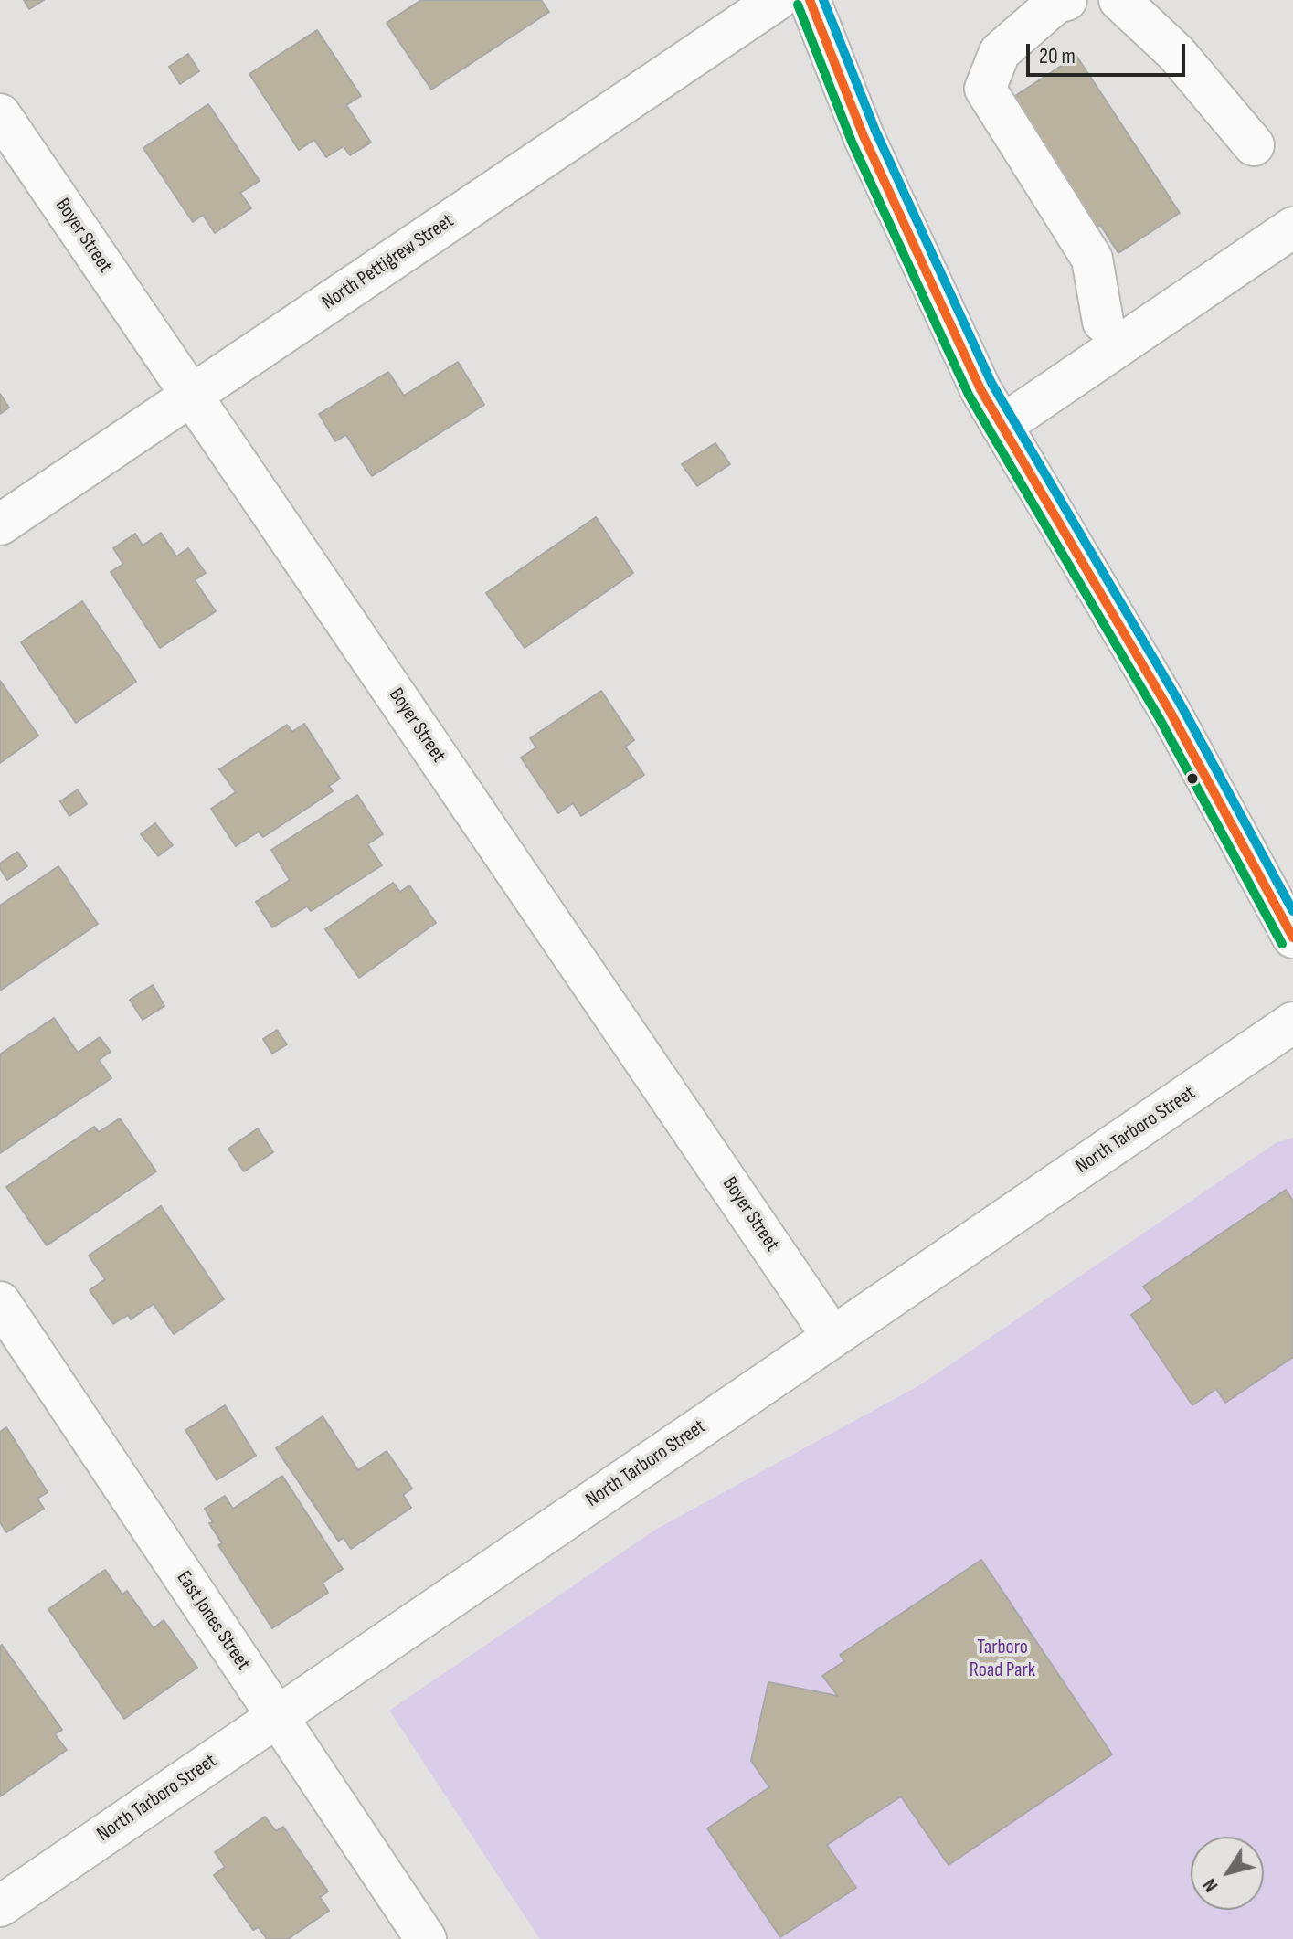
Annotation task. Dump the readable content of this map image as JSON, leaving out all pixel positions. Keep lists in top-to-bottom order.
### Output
{
  "streets": {
    "street": [
      "Boyer Street",
      "North Pettigrew Street",
      "North Tarboro Street",
      "East Jones Street"
    ]
  },
  "crossings": [
    ["Boyer Street", "North Pettigrew Street"],
    ["Boyer Street", "North Tarboro Street"],
    ["North Tarboro Street", "East Jones Street"]
  ],
  "parks": ["Tarboro Road Park"],
  "scale_bar": "20 m",
  "north": "bottom left"
}
